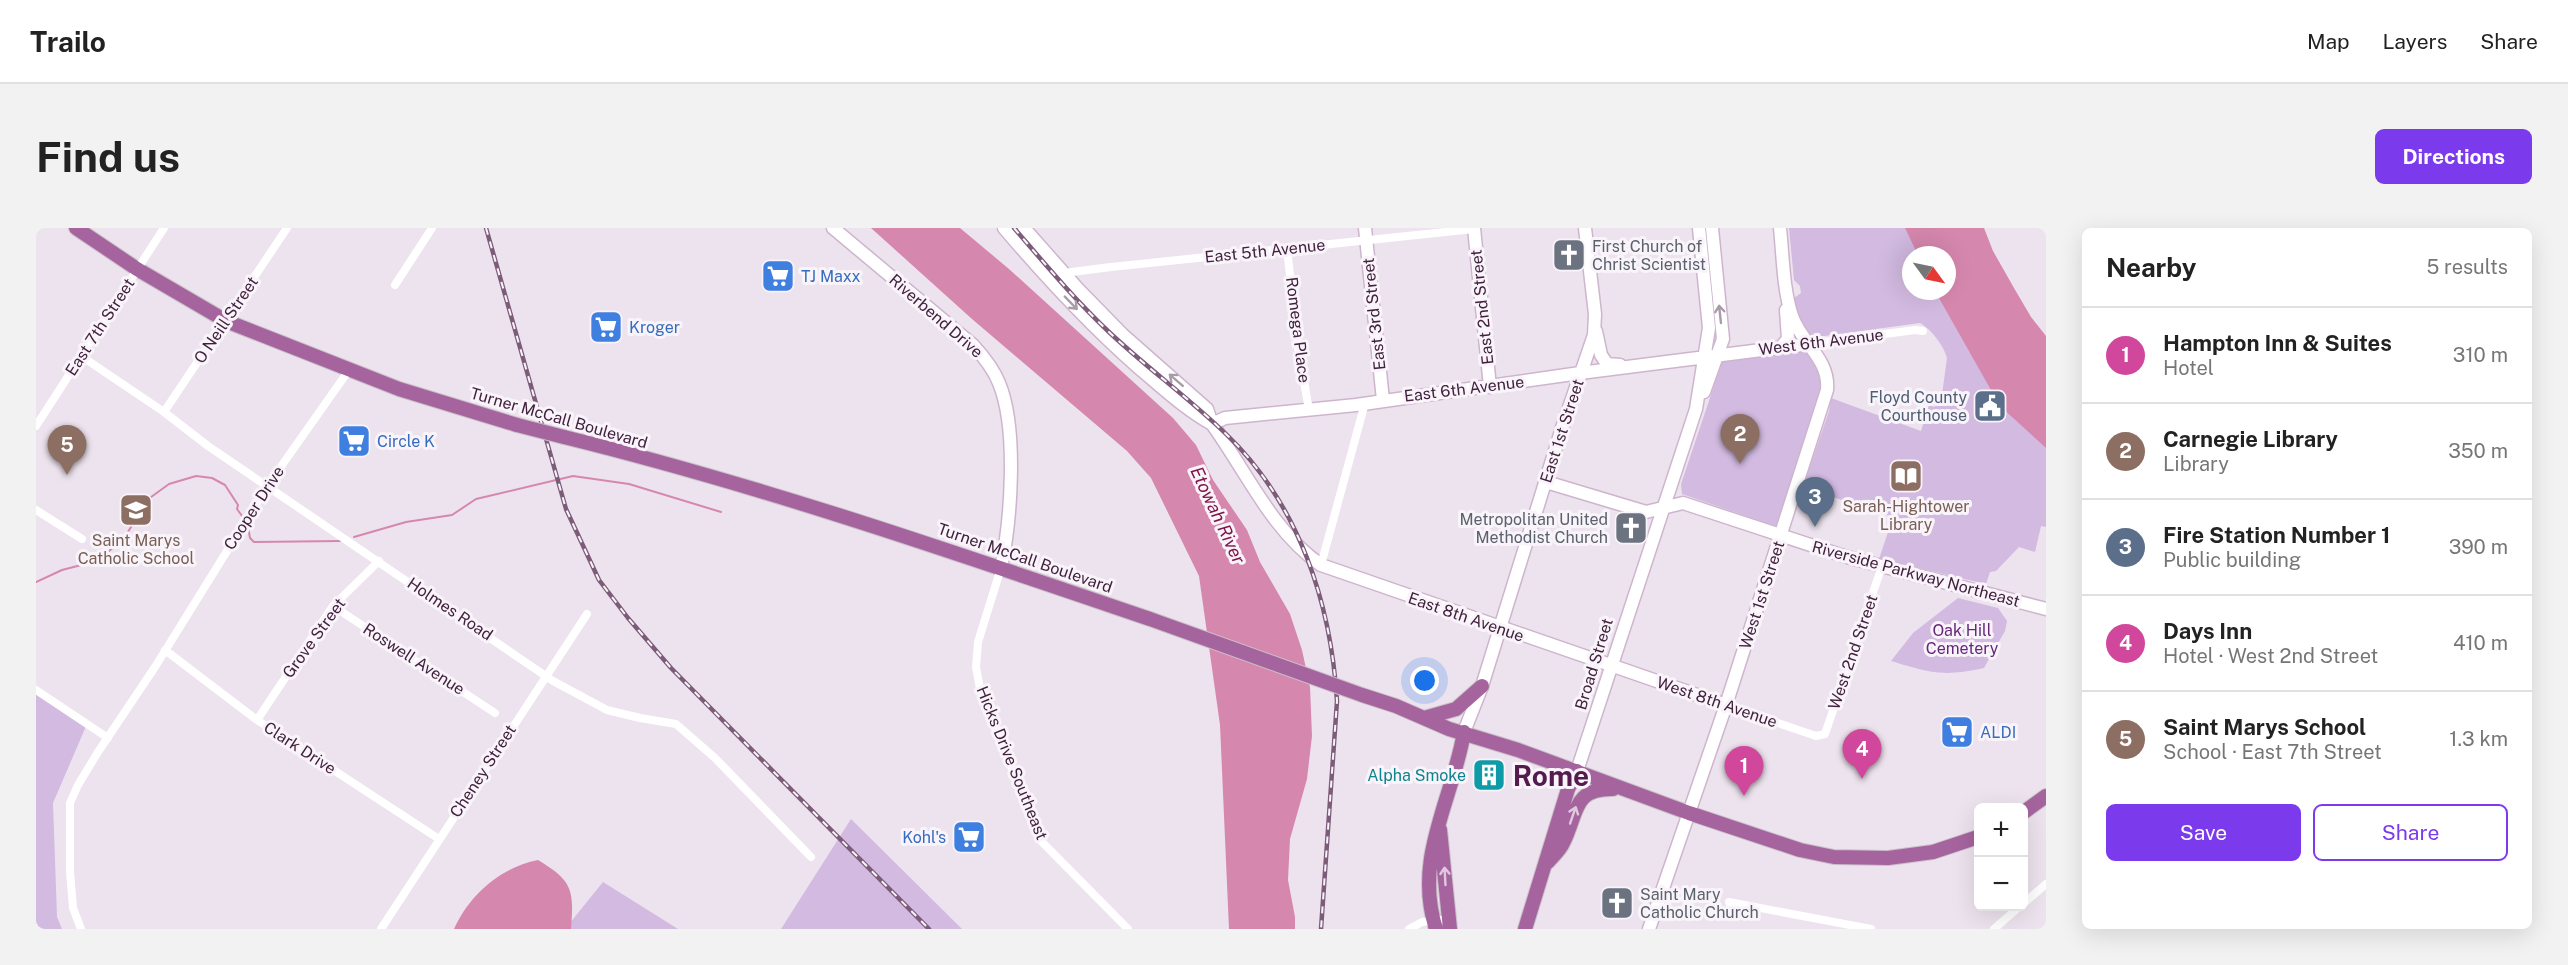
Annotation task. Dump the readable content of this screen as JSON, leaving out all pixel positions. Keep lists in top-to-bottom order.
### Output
{
  "streets": {
    "main road": ["Turner McCall Boulevard", "Broad Street"],
    "street": [
      "East 5th Avenue",
      "East 2nd Street",
      "East 3rd Street",
      "Riverbend Drive",
      "O Neill Street",
      "East 7th Street",
      "Romega Place",
      "West 6th Avenue",
      "East 6th Avenue",
      "East 1st Street",
      "Cooper Drive",
      "Riverside Parkway Northeast",
      "West 1st Street",
      "Holmes Road",
      "East 8th Avenue",
      "Grove Street",
      "West 2nd Street",
      "Roswell Avenue",
      "West 8th Avenue",
      "Clark Drive",
      "Hicks Drive Southeast",
      "Cheney Street"
    ]
  },
  "crossings": [
    ["East 5th Avenue", "East 2nd Street"],
    ["East 5th Avenue", "East 3rd Street"],
    ["East 5th Avenue", "Romega Place"],
    ["East 5th Avenue", "East 8th Avenue"],
    ["East 2nd Street", "East 6th Avenue"],
    ["East 3rd Street", "East 6th Avenue"],
    ["Riverbend Drive", "Turner McCall Boulevard"],
    ["Riverbend Drive", "Hicks Drive Southeast"],
    ["O Neill Street", "Turner McCall Boulevard"],
    ["O Neill Street", "Holmes Road"],
    ["East 7th Street", "Turner McCall Boulevard"],
    ["East 7th Street", "Holmes Road"],
    ["Romega Place", "East 6th Avenue"],
    ["West 6th Avenue", "East 6th Avenue"],
    ["West 6th Avenue", "West 1st Street"],
    ["West 6th Avenue", "Broad Street"],
    ["East 6th Avenue", "East 1st Street"],
    ["East 6th Avenue", "East 8th Avenue"],
    ["East 6th Avenue", "Broad Street"],
    ["Turner McCall Boulevard", "East 1st Street"],
    ["Turner McCall Boulevard", "Cooper Drive"],
    ["Turner McCall Boulevard", "West 1st Street"],
    ["Turner McCall Boulevard", "Broad Street"],
    ["Turner McCall Boulevard", "Hicks Drive Southeast"],
    ["East 1st Street", "Riverside Parkway Northeast"],
    ["East 1st Street", "East 8th Avenue"],
    ["Cooper Drive", "Holmes Road"],
    ["Cooper Drive", "Clark Drive"],
    ["Riverside Parkway Northeast", "West 1st Street"],
    ["Riverside Parkway Northeast", "West 2nd Street"],
    ["Riverside Parkway Northeast", "Broad Street"],
    ["West 1st Street", "West 8th Avenue"],
    ["Holmes Road", "Grove Street"],
    ["Holmes Road", "Cheney Street"],
    ["East 8th Avenue", "Broad Street"],
    ["East 8th Avenue", "West 8th Avenue"],
    ["Grove Street", "Roswell Avenue"],
    ["Grove Street", "Clark Drive"],
    ["West 2nd Street", "West 8th Avenue"],
    ["Broad Street", "West 8th Avenue"],
    ["Clark Drive", "Cheney Street"]
  ],
  "districts": ["Rome"],
  "water": ["Etowah River"],
  "parks": ["Oak Hill Cemetery"],
  "places": {
    "church": ["First Church of Christ Scientist", "Metropolitan United Methodist Church", "Saint Mary Catholic Church"],
    "supermarket": [
      "TJ Maxx",
      "Kroger",
      "Circle K",
      "ALDI",
      "Kohl's"
    ],
    "public building": ["Floyd County Courthouse"],
    "library": ["Sarah-Hightower Library"],
    "school or university": ["Saint Marys Catholic School"],
    "building": ["Alpha Smoke"]
  },
  "north": "bottom right",
  "page": {
    "header": "Trailo",
    "nav": ["Map", "Layers", "Share"],
    "buttons": [
      "Directions",
      ["Save", "Share"]
    ],
    "title": "Find us",
    "heading": ["Nearby", "5 results"],
    "list": [
      {
        "mark": "1",
        "name": "Hampton Inn & Suites",
        "note": "Hotel",
        "value": "310 m"
      },
      {
        "mark": "2",
        "name": "Carnegie Library",
        "note": "Library",
        "value": "350 m"
      },
      {
        "mark": "3",
        "name": "Fire Station Number 1",
        "note": "Public building",
        "value": "390 m"
      },
      {
        "mark": "4",
        "name": "Days Inn",
        "note": "Hotel · West 2nd Street",
        "value": "410 m"
      },
      {
        "mark": "5",
        "name": "Saint Marys School",
        "note": "School · East 7th Street",
        "value": "1.3 km"
      }
    ],
    "pins": [
      "2",
      "5",
      "3",
      "4",
      "1"
    ],
    "map_buttons": ["+", "−"]
  }
}
